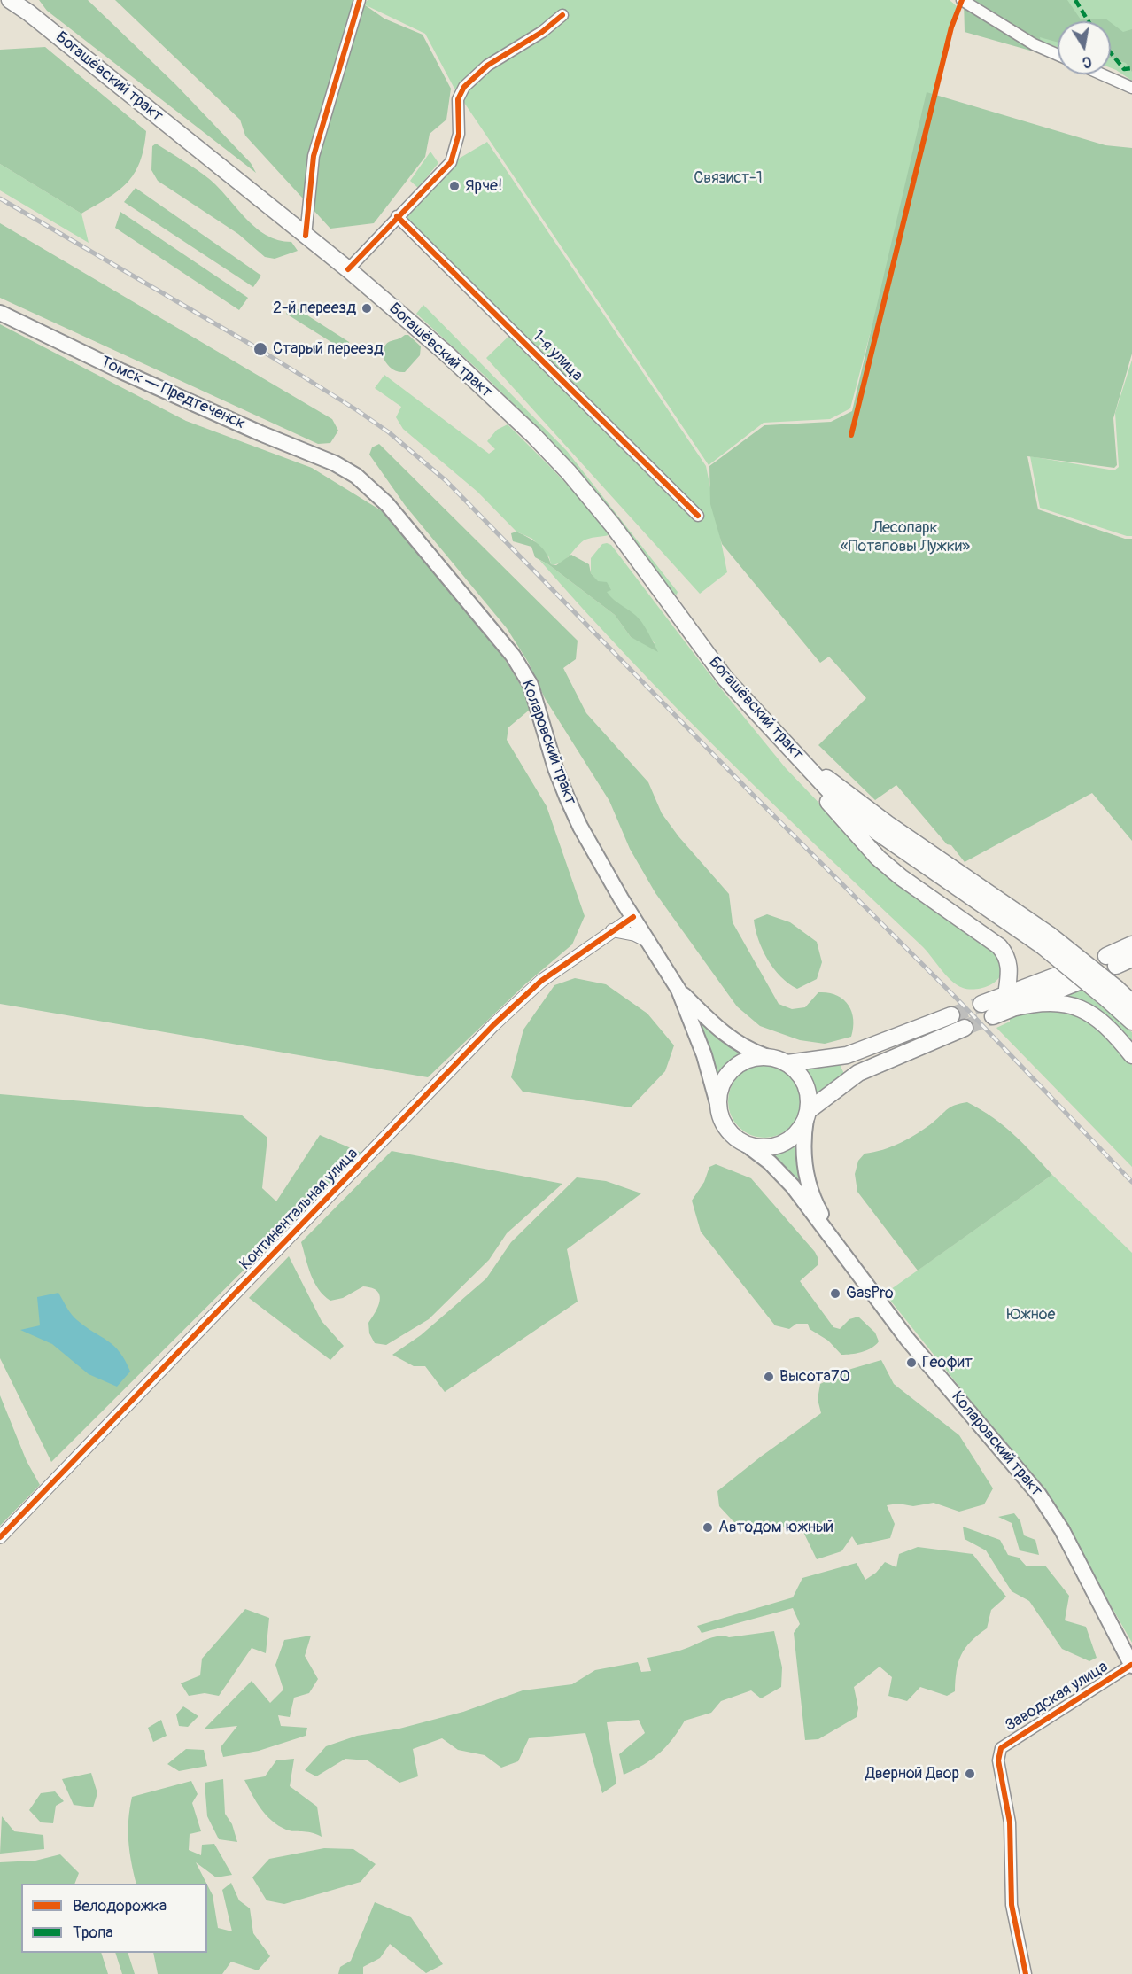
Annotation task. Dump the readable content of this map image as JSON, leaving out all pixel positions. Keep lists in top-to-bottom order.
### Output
{
  "streets": {
    "main road": ["Богашёвский тракт", "Томск — Предтеченск", "Коларовский тракт"],
    "street": ["1-я улица", "Континентальная улица", "Заводская улица"]
  },
  "crossings": [
    ["Томск — Предтеченск", "Коларовский тракт"],
    ["Коларовский тракт", "Континентальная улица"],
    ["Коларовский тракт", "Заводская улица"]
  ],
  "parks": ["Связист-1", "Лесопарк «Потаповы Лужки»", "Южное"],
  "places": [
    "Ярче!",
    "2-й переезд",
    "Старый переезд",
    "GasPro",
    "Геофит",
    "Высота70",
    "Автодом южный",
    "Дверной Двор"
  ],
  "legend": ["Велодорожка", "Тропа"],
  "north": "bottom"
}
